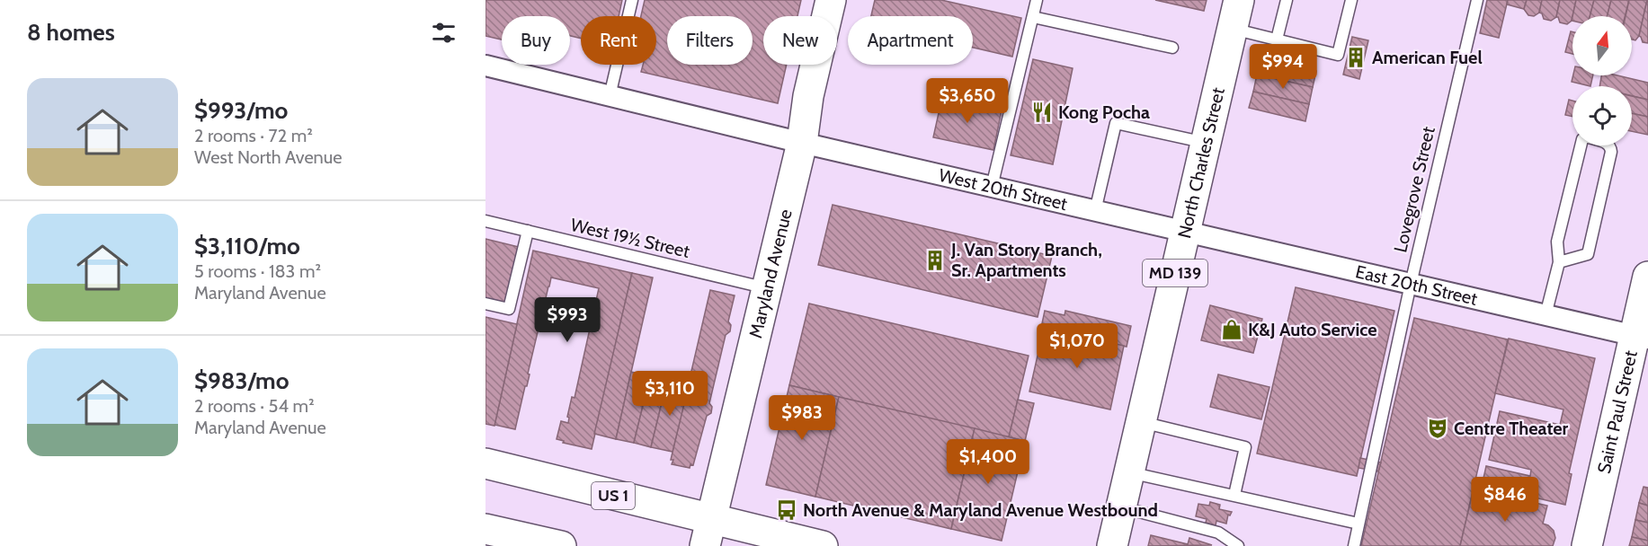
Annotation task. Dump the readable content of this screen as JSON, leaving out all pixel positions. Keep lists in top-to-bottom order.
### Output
{
  "streets": {
    "main road": [
      "North Charles Street",
      "MD 139",
      "Maryland Avenue",
      "Saint Paul Street",
      "US 1"
    ],
    "street": ["West 20th Street", "East 20th Street"],
    "lane": ["Lovegrove Street", "West 19½ Street"]
  },
  "crossings": [
    ["North Charles Street", "West 20th Street"],
    ["North Charles Street", "East 20th Street"],
    ["West 20th Street", "Maryland Avenue"],
    ["West 20th Street", "East 20th Street"],
    ["Lovegrove Street", "East 20th Street"],
    ["West 19½ Street", "Maryland Avenue"],
    ["Maryland Avenue", "US 1"],
    ["East 20th Street", "Saint Paul Street"]
  ],
  "places": {
    "building": ["American Fuel", "J. Van Story Branch, Sr. Apartments"],
    "restaurant": ["Kong Pocha"],
    "shop": ["K&J Auto Service"],
    "theatre": ["Centre Theater"],
    "bus stop": ["North Avenue & Maryland Avenue Westbound"]
  },
  "north": "top",
  "page": {
    "heading": "8 homes",
    "chip": [
      "Buy",
      "Rent",
      "Filters",
      "New",
      "Apartment"
    ],
    "price": [
      "$994",
      "$3,650",
      "$993",
      "$1,070",
      "$3,110",
      "$983",
      "$1,400",
      "$846"
    ],
    "list": [
      {
        "name": "$993/mo",
        "note": "2 rooms · 72 m² · West North Avenue"
      },
      {
        "name": "$3,110/mo",
        "note": "5 rooms · 183 m² · Maryland Avenue"
      },
      {
        "name": "$983/mo",
        "note": "2 rooms · 54 m² · Maryland Avenue"
      }
    ]
  }
}
